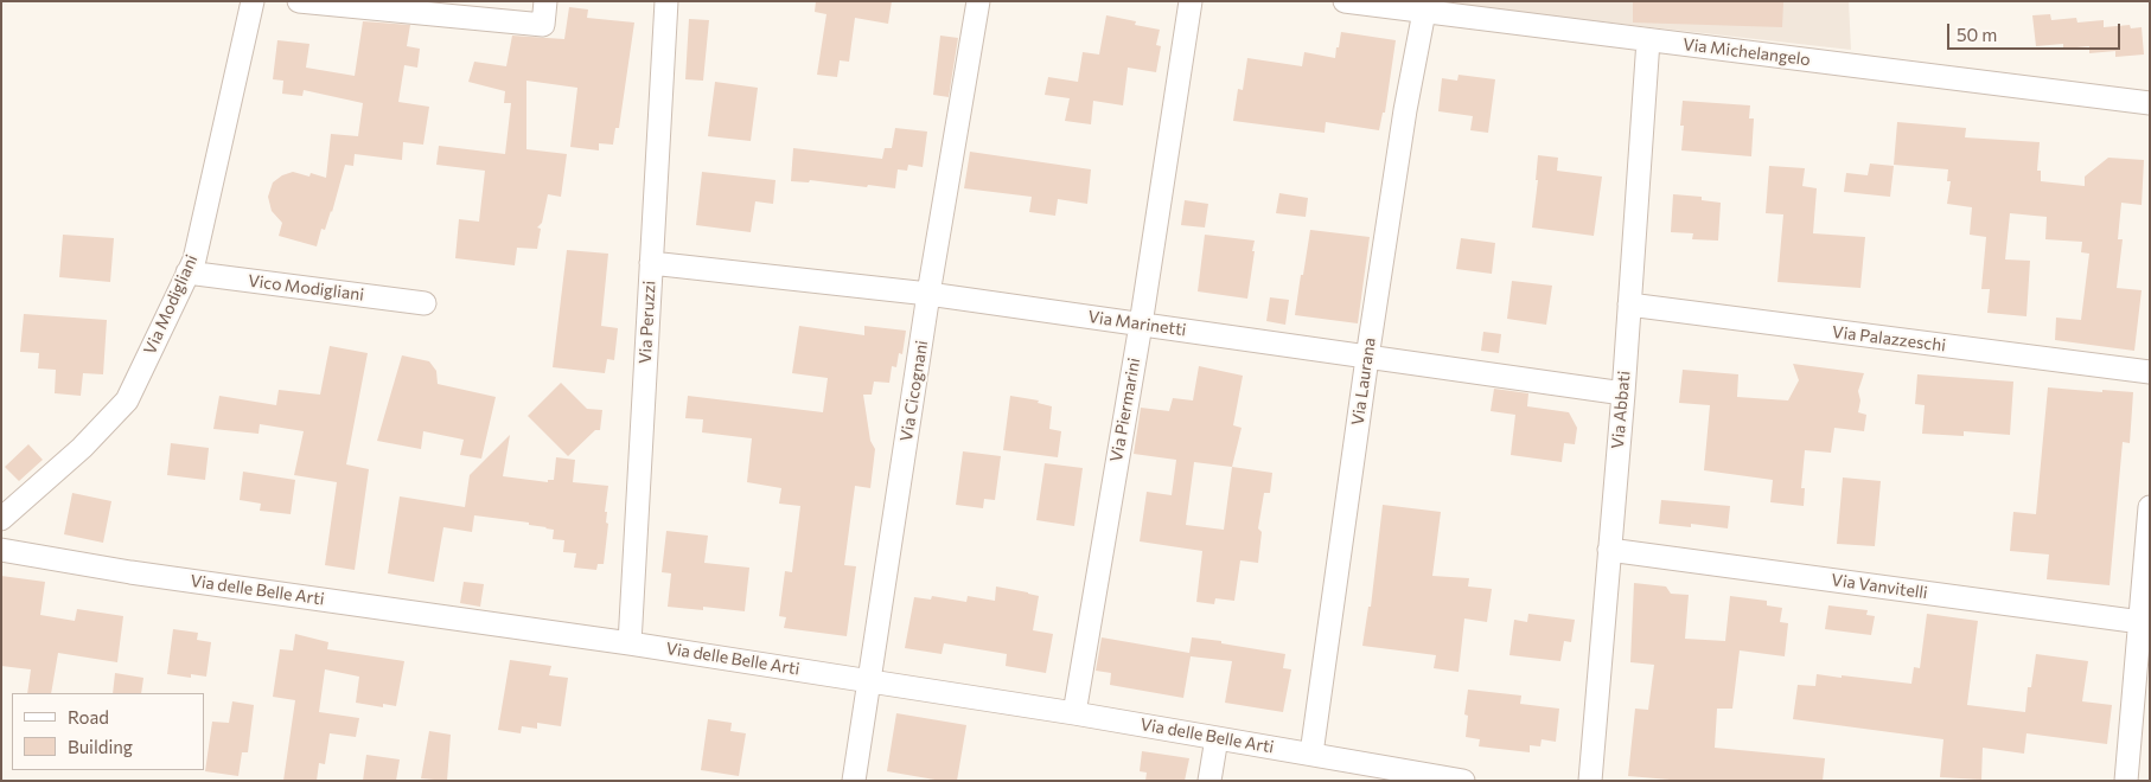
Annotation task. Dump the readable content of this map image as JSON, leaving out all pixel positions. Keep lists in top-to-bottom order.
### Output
{
  "streets": {
    "street": [
      "Via Michelangelo",
      "Vico Modigliani",
      "Via Modigliani",
      "Via Peruzzi",
      "Via Marinetti",
      "Via Palazzeschi",
      "Via Laurana",
      "Via Cicognani",
      "Via Piermarini",
      "Via Abbati",
      "Via Vanvitelli",
      "Via delle Belle Arti"
    ]
  },
  "crossings": [
    ["Via Michelangelo", "Via Laurana"],
    ["Via Michelangelo", "Via Abbati"],
    ["Vico Modigliani", "Via Modigliani"],
    ["Via Peruzzi", "Via Marinetti"],
    ["Via Peruzzi", "Via delle Belle Arti"],
    ["Via Marinetti", "Via Laurana"],
    ["Via Marinetti", "Via Cicognani"],
    ["Via Marinetti", "Via Piermarini"],
    ["Via Marinetti", "Via Abbati"],
    ["Via Palazzeschi", "Via Abbati"],
    ["Via Laurana", "Via delle Belle Arti"],
    ["Via Cicognani", "Via delle Belle Arti"],
    ["Via Piermarini", "Via delle Belle Arti"],
    ["Via Abbati", "Via Vanvitelli"]
  ],
  "legend": ["Road", "Building"],
  "scale_bar": "50 m"
}
